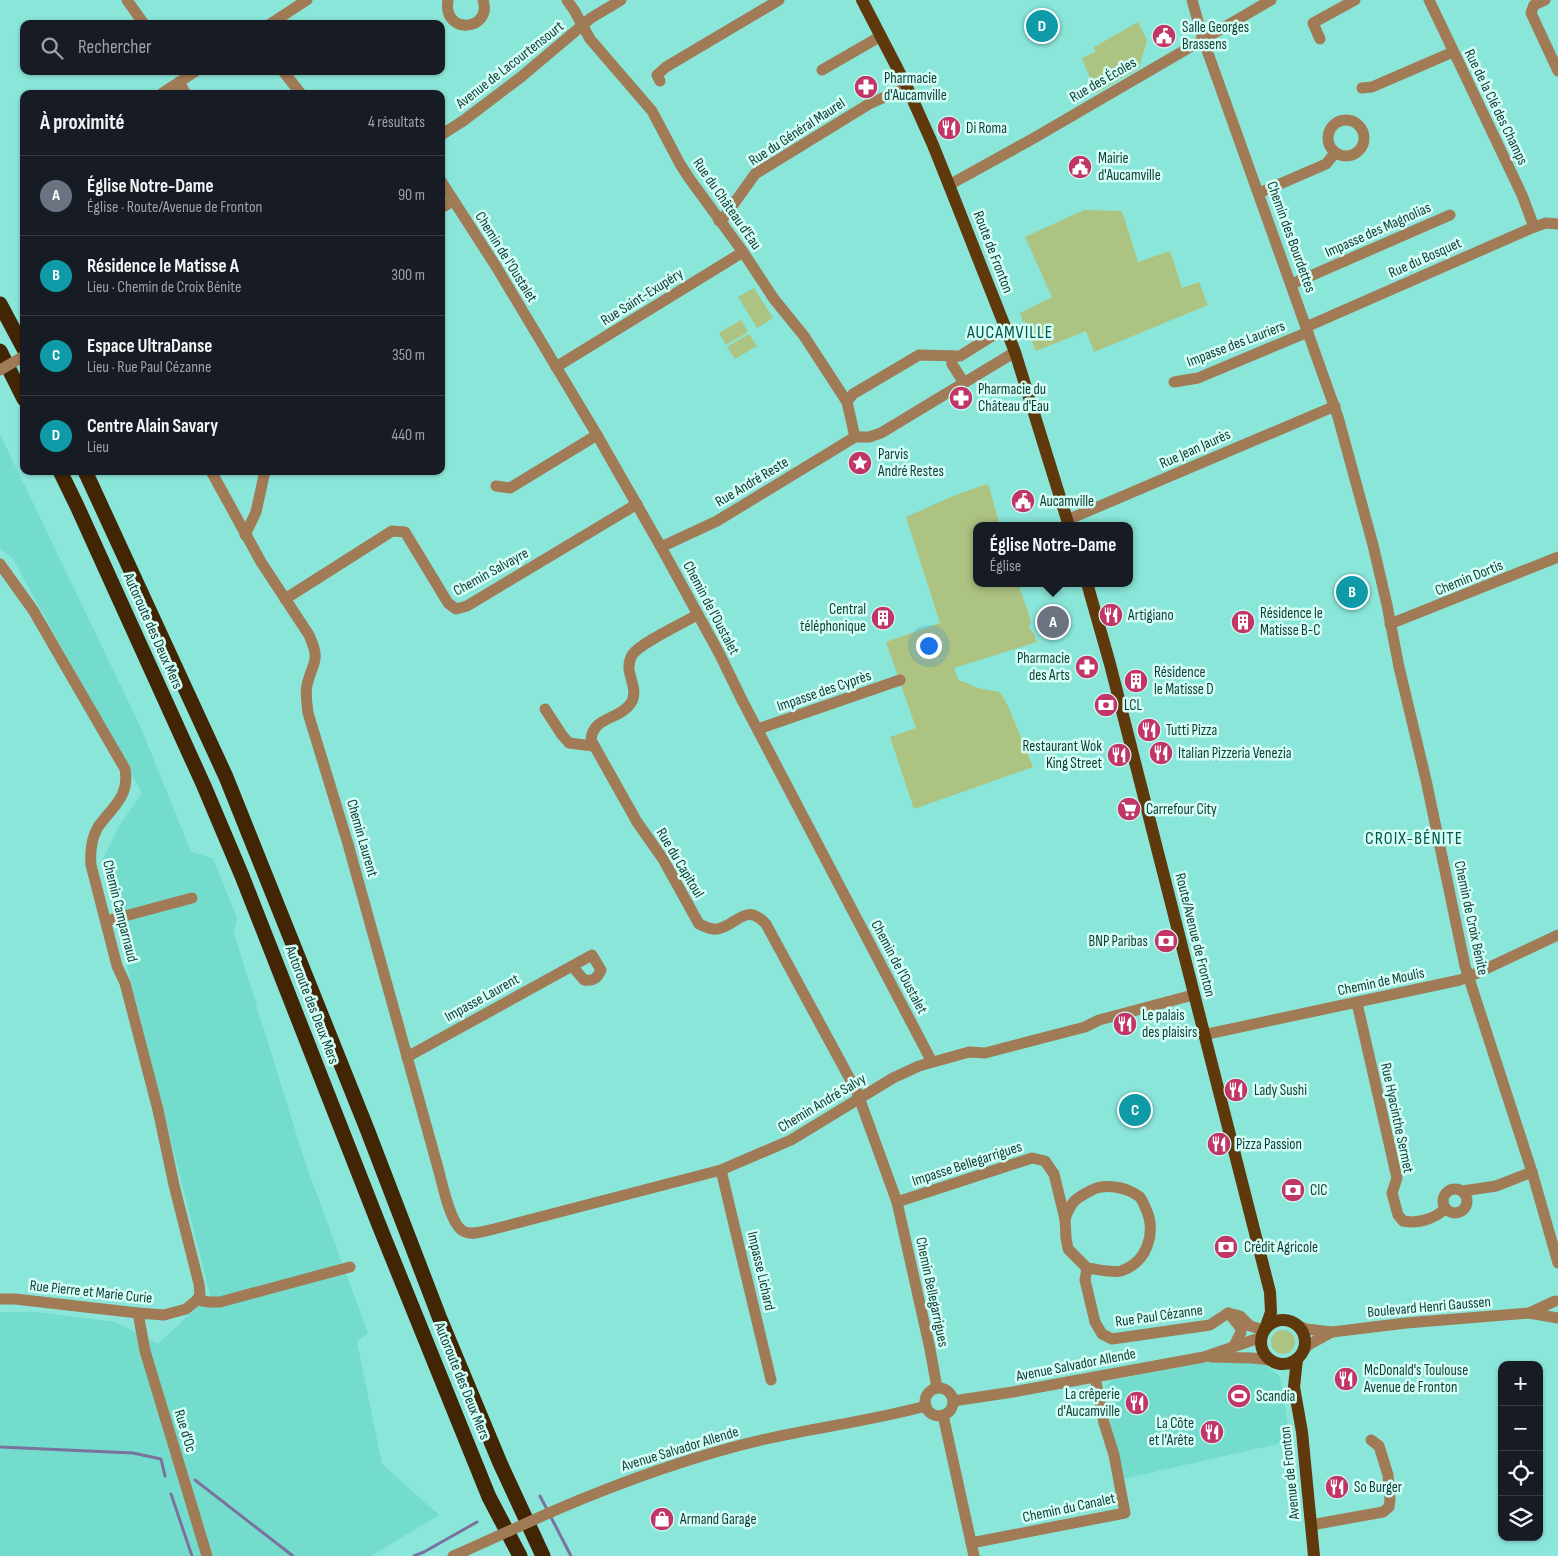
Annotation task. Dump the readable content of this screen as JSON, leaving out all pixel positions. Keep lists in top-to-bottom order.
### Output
{
  "streets": {
    "highway": ["Autoroute des Deux Mers"],
    "main road": ["Route de Fronton", "Route/Avenue de Fronton", "Avenue de Fronton"],
    "street": [
      "Avenue de Lacourtensourt",
      "Rue des Écoles",
      "Rue de la Clé des Champs",
      "Rue du Général Maurel",
      "Rue du Château d'Eau",
      "Impasse des Magnolias",
      "Chemin des Bourdettes",
      "Chemin de l'Oustalet",
      "Rue du Bosquet",
      "Rue Saint-Exupéry",
      "Impasse des Lauriers",
      "Rue Jean Jaurès",
      "Rue André Reste",
      "Chemin Salvayre",
      "Chemin Dortis",
      "Impasse des Cyprès",
      "Chemin Laurent",
      "Rue du Capitoul",
      "Chemin Camparnaud",
      "Chemin de Croix Bénite",
      "Chemin de Moulis",
      "Impasse Laurent",
      "Chemin André Salvy",
      "Rue Hyacinthe Sermet",
      "Impasse Bellegarrigues",
      "Impasse Lichard",
      "Rue Pierre et Marie Curie",
      "Chemin Bellegarrigues",
      "Boulevard Henri Gaussen",
      "Rue Paul Cézanne",
      "Avenue Salvador Allende",
      "Rue d'Oc",
      "Chemin du Canalet"
    ]
  },
  "crossings": [
    ["Avenue de Lacourtensourt", "Rue du Château d'Eau"],
    ["Rue des Écoles", "Chemin des Bourdettes"],
    ["Rue des Écoles", "Route de Fronton"],
    ["Rue de la Clé des Champs", "Rue du Bosquet"],
    ["Rue du Général Maurel", "Rue du Château d'Eau"],
    ["Rue du Général Maurel", "Route de Fronton"],
    ["Rue du Château d'Eau", "Rue Saint-Exupéry"],
    ["Impasse des Magnolias", "Chemin des Bourdettes"],
    ["Chemin des Bourdettes", "Rue du Bosquet"],
    ["Chemin des Bourdettes", "Impasse des Lauriers"],
    ["Chemin des Bourdettes", "Rue Jean Jaurès"],
    ["Chemin des Bourdettes", "Chemin de Croix Bénite"],
    ["Chemin de l'Oustalet", "Rue Saint-Exupéry"],
    ["Chemin de l'Oustalet", "Rue André Reste"],
    ["Chemin de l'Oustalet", "Chemin Salvayre"],
    ["Chemin de l'Oustalet", "Impasse des Cyprès"],
    ["Chemin de l'Oustalet", "Chemin André Salvy"],
    ["Rue du Bosquet", "Impasse des Lauriers"],
    ["Chemin Salvayre", "Chemin Laurent"],
    ["Chemin Dortis", "Chemin de Croix Bénite"],
    ["Chemin Laurent", "Impasse Laurent"],
    ["Chemin Laurent", "Chemin André Salvy"],
    ["Rue du Capitoul", "Chemin André Salvy"],
    ["Rue du Capitoul", "Chemin Bellegarrigues"],
    ["Chemin Camparnaud", "Rue Pierre et Marie Curie"],
    ["Chemin de Croix Bénite", "Chemin de Moulis"],
    ["Route/Avenue de Fronton", "Chemin de Moulis"],
    ["Route/Avenue de Fronton", "Chemin André Salvy"],
    ["Chemin de Moulis", "Rue Hyacinthe Sermet"],
    ["Chemin André Salvy", "Impasse Lichard"],
    ["Chemin André Salvy", "Chemin Bellegarrigues"],
    ["Impasse Bellegarrigues", "Chemin Bellegarrigues"],
    ["Impasse Bellegarrigues", "Rue Paul Cézanne"],
    ["Rue Pierre et Marie Curie", "Rue d'Oc"],
    ["Chemin Bellegarrigues", "Avenue Salvador Allende"],
    ["Boulevard Henri Gaussen", "Avenue Salvador Allende"],
    ["Boulevard Henri Gaussen", "Avenue de Fronton"],
    ["Avenue Salvador Allende", "Avenue de Fronton"],
    ["Avenue Salvador Allende", "Chemin du Canalet"]
  ],
  "districts": ["AUCAMVILLE", "CROIX-BÉNITE"],
  "places": {
    "public building": ["Salle Georges Brassens", "Mairie d'Aucamville", "Aucamville"],
    "pharmacy": ["Pharmacie d'Aucamville", "Pharmacie du Château d'Eau", "Pharmacie des Arts"],
    "restaurant": [
      "Di Roma",
      "Artigiano",
      "Tutti Pizza",
      "Italian Pizzeria Venezia",
      "Restaurant Wok King Street",
      "Le palais des plaisirs",
      "Lady Sushi",
      "Pizza Passion",
      "McDonald's Toulouse Avenue de Fronton",
      "La crêperie d'Aucamville",
      "La Côte et l'Arête",
      "So Burger"
    ],
    "place": ["Parvis André Restes"],
    "building": ["Central téléphonique", "Résidence le Matisse B-C", "Résidence le Matisse D"],
    "bank": [
      "LCL",
      "BNP Paribas",
      "CIC",
      "Crédit Agricole"
    ],
    "supermarket": ["Carrefour City"],
    "sports": ["Scandia"],
    "shop": ["Armand Garage"]
  },
  "page": {
    "pins": [
      "D",
      "B",
      "A",
      "C"
    ],
    "search": "Rechercher",
    "heading": ["À proximité", "4 résultats"],
    "list": [
      {
        "mark": "A",
        "name": "Église Notre-Dame",
        "note": "Église · Route/Avenue de Fronton",
        "value": "90 m"
      },
      {
        "mark": "B",
        "name": "Résidence le Matisse A",
        "note": "Lieu · Chemin de Croix Bénite",
        "value": "300 m"
      },
      {
        "mark": "C",
        "name": "Espace UltraDanse",
        "note": "Lieu · Rue Paul Cézanne",
        "value": "350 m"
      },
      {
        "mark": "D",
        "name": "Centre Alain Savary",
        "note": "Lieu",
        "value": "440 m"
      }
    ],
    "popup": ["Église Notre-Dame", "Église"],
    "map_buttons": ["+", "−"]
  }
}
